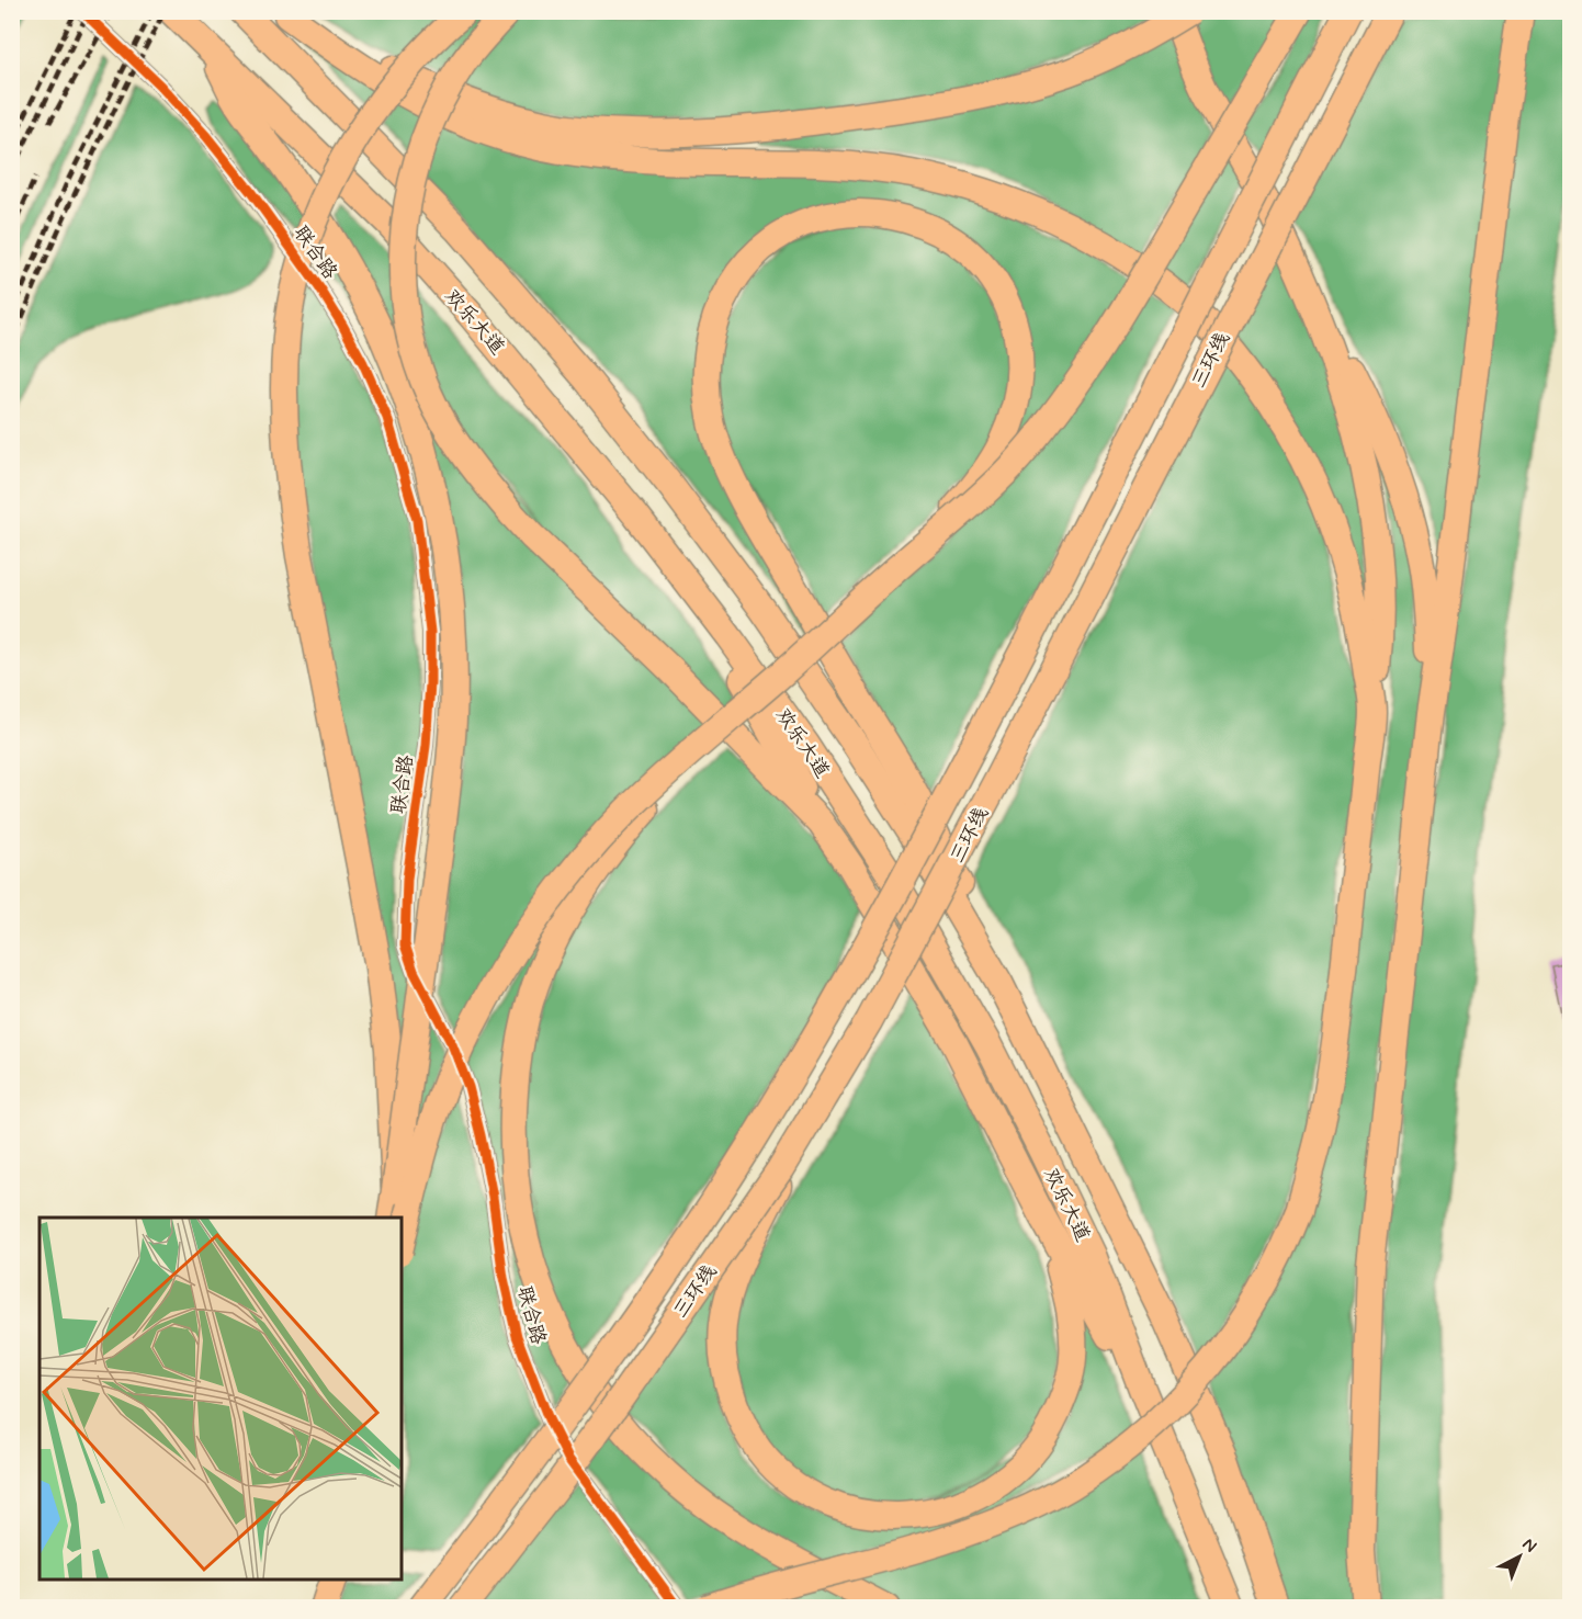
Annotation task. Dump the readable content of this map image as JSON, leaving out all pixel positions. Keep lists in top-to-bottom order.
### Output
{
  "streets": {
    "highway": ["欢乐大道", "三环线"],
    "street": ["联合路"]
  },
  "north": "top right"
}
